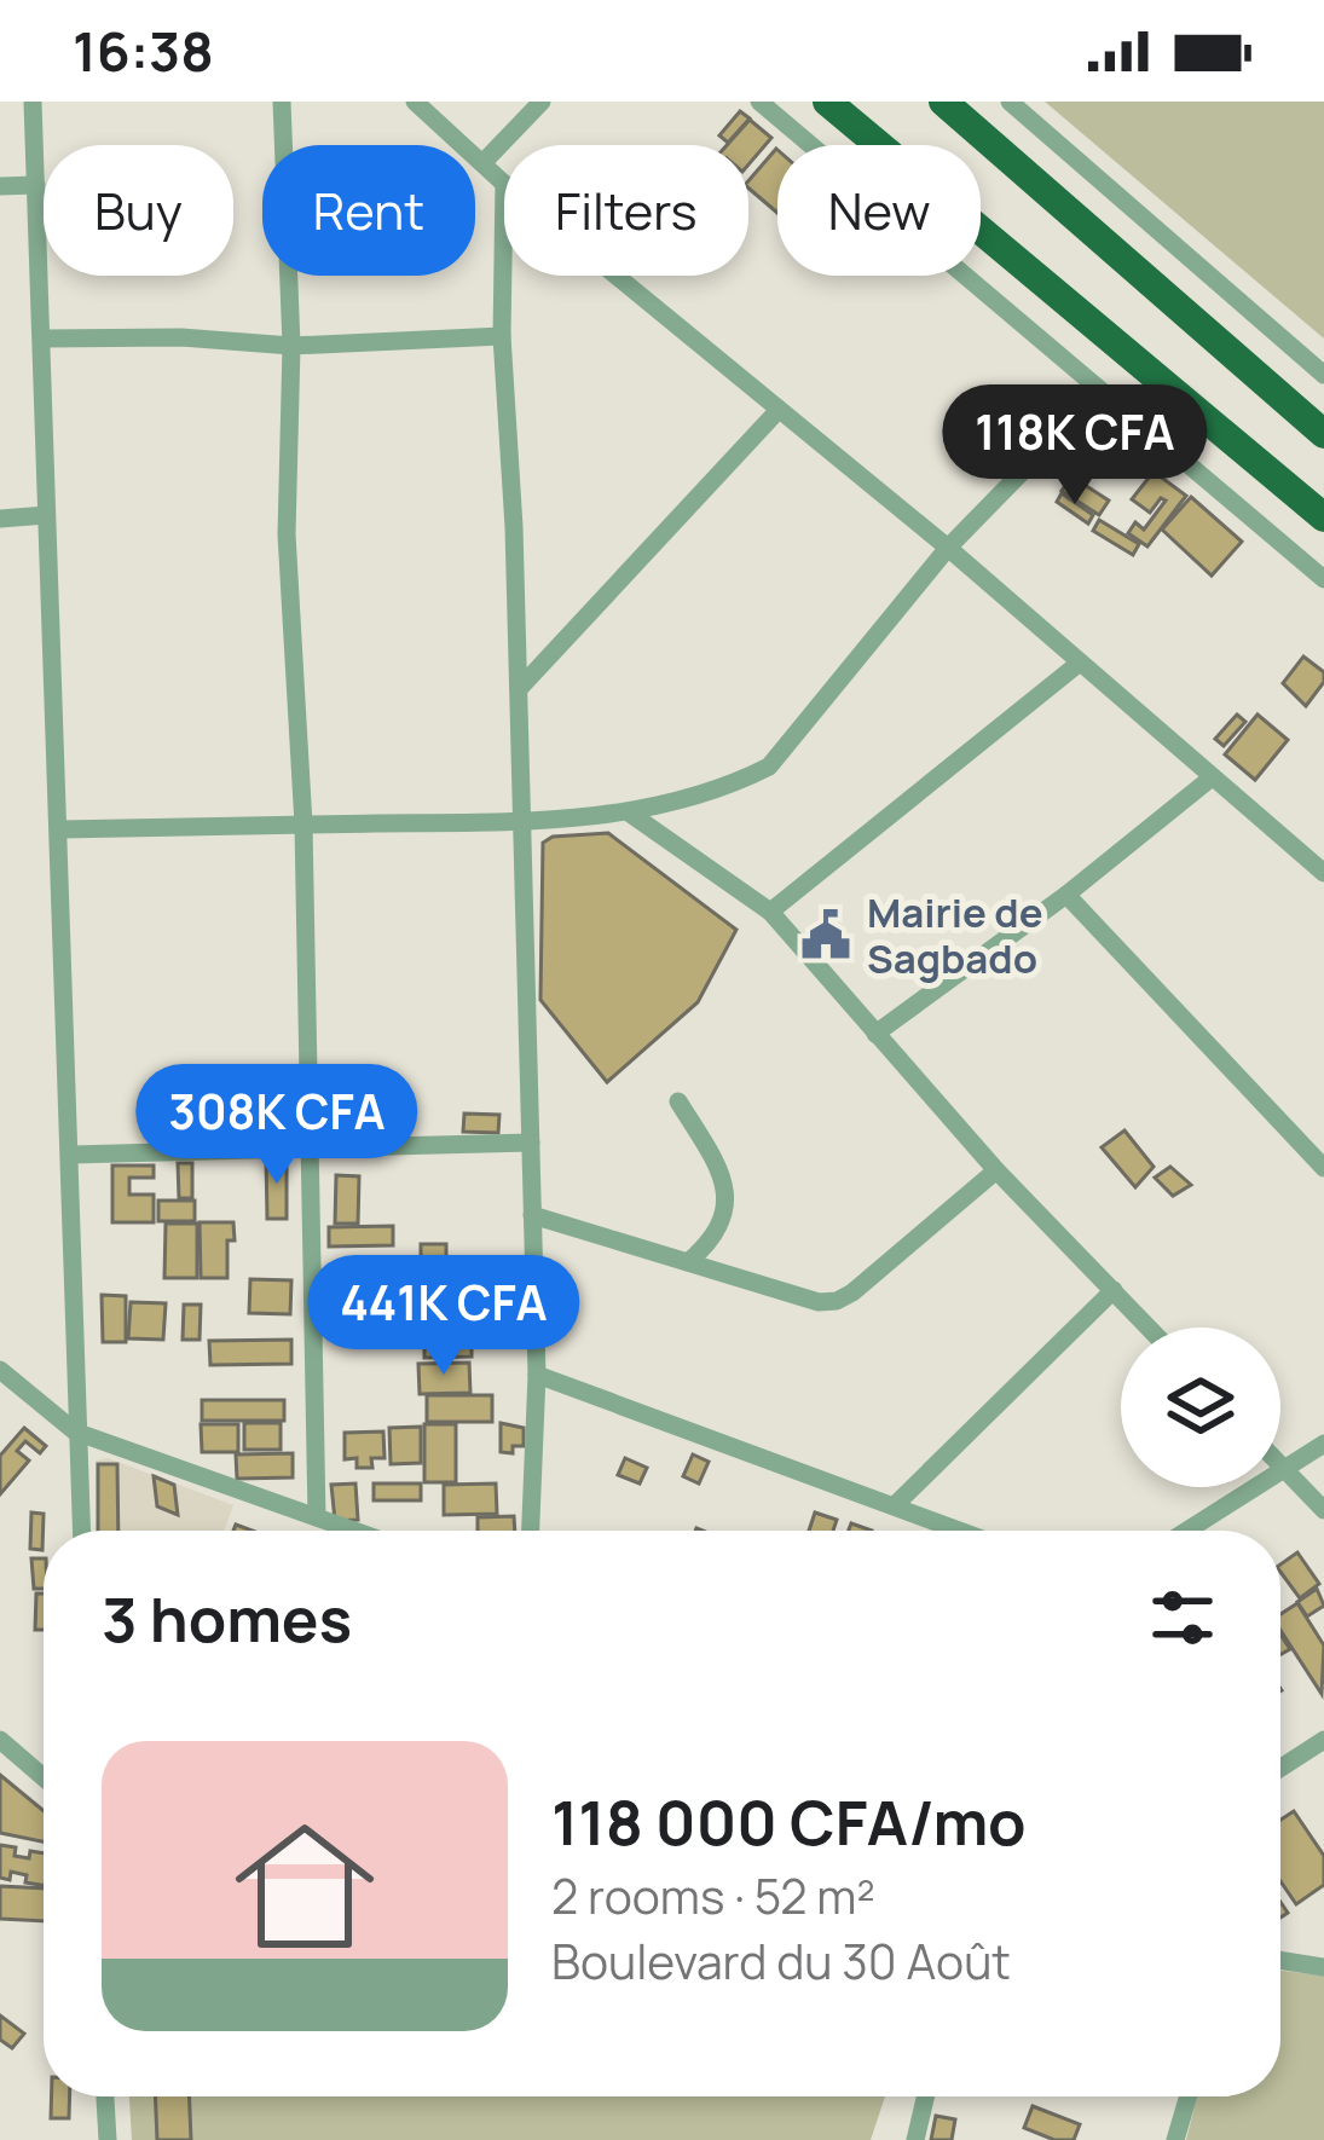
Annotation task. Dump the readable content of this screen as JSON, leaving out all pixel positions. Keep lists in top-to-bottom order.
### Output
{
  "places": {
    "public building": ["Mairie de Sagbado"]
  },
  "page": {
    "status": "16:38",
    "chip": [
      "Buy",
      "Rent",
      "Filters",
      "New"
    ],
    "price": ["118K CFA", "308K CFA", "441K CFA"],
    "heading": "3 homes",
    "list": [
      {
        "name": "118 000 CFA/mo",
        "note": "2 rooms · 52 m² · Boulevard du 30 Août"
      }
    ]
  }
}
